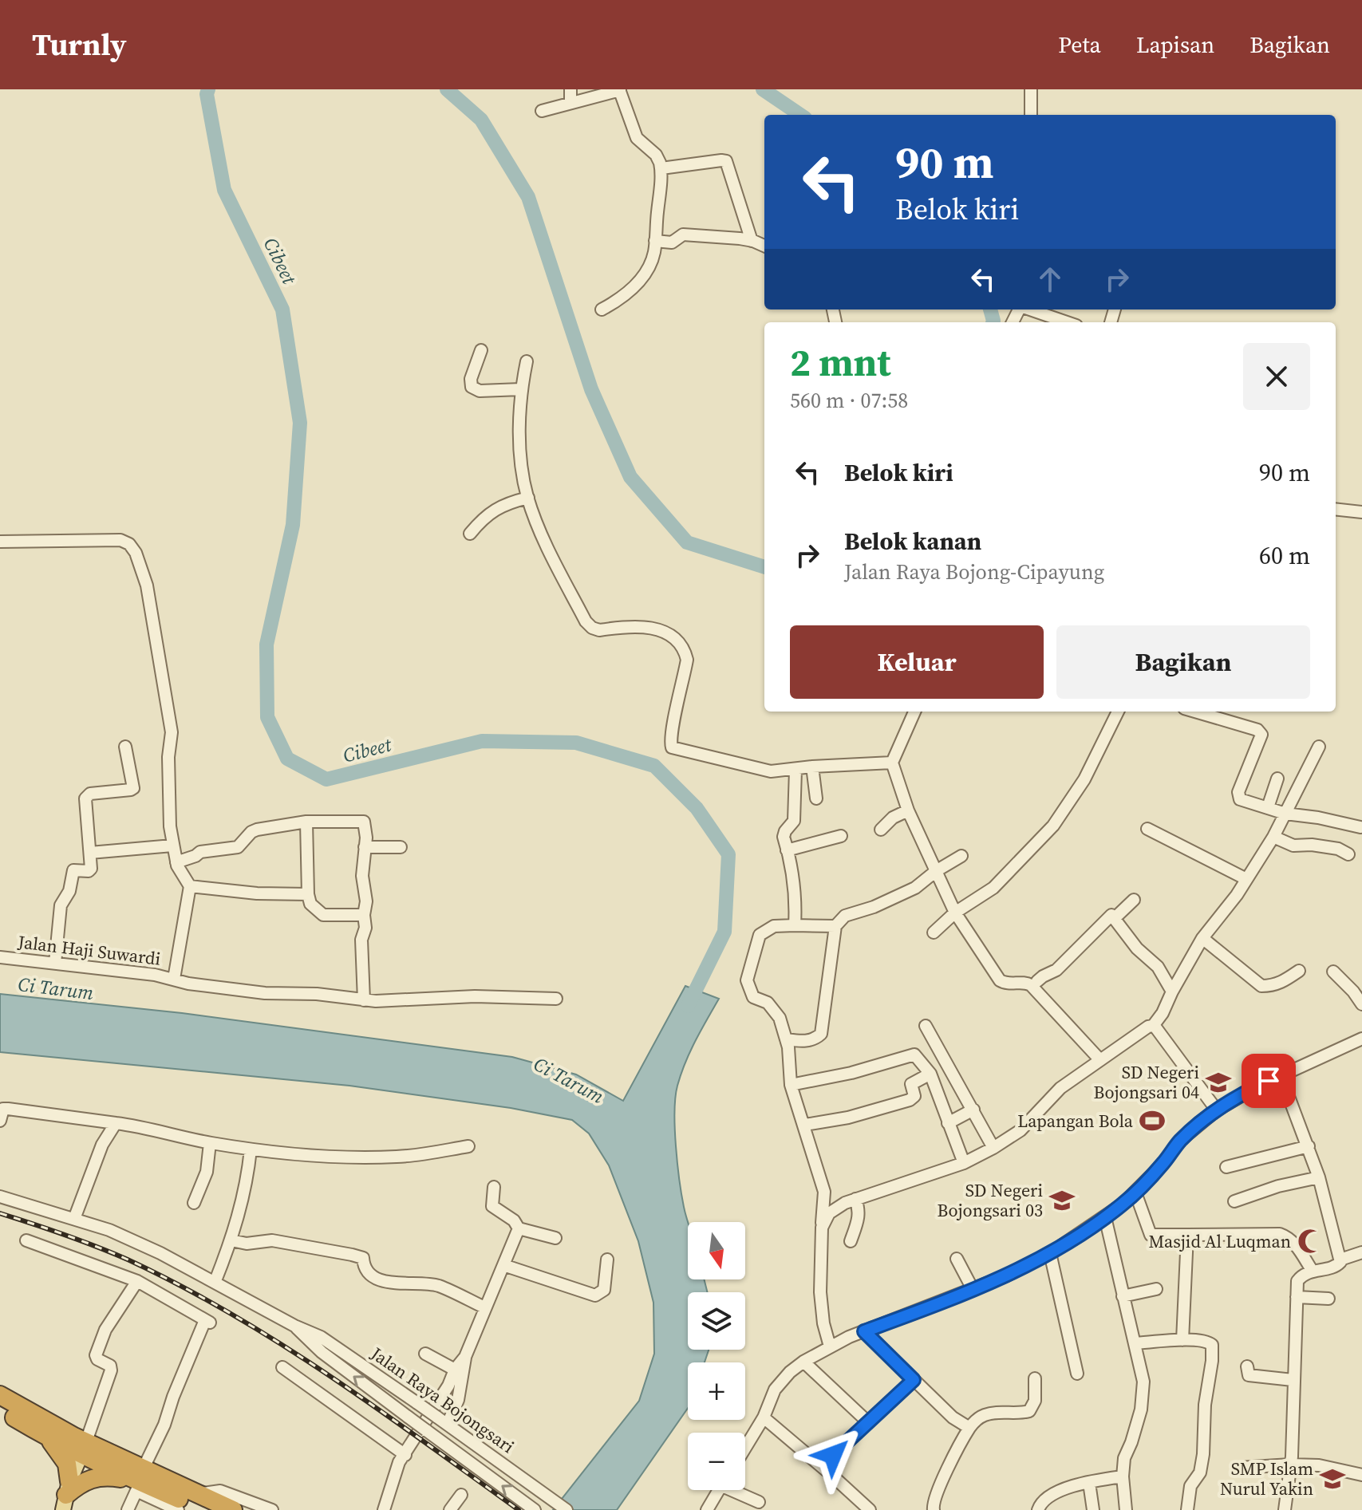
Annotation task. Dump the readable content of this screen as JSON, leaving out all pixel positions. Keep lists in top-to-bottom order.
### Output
{
  "streets": {
    "street": ["Jalan Haji Suwardi", "Jalan Raya Bojongsari"]
  },
  "water": ["Cibeet", "Ci Tarum"],
  "places": {
    "school or university": ["SD Negeri Bojongsari 04", "SD Negeri Bojongsari 03", "SMP Islam Nurul Yakin"],
    "sports": ["Lapangan Bola"],
    "mosque": ["Masjid Al Luqman"]
  },
  "north": "bottom",
  "page": {
    "header": "Turnly",
    "nav": ["Peta", "Lapisan", "Bagikan"],
    "turn": ["90 m", "Belok kiri"],
    "heading": ["2 mnt", "560 m · 07:58"],
    "list": [
      {
        "name": "Belok kiri",
        "value": "90 m"
      },
      {
        "name": "Belok kanan",
        "note": "Jalan Raya Bojong-Cipayung",
        "value": "60 m"
      }
    ],
    "buttons": ["Keluar", "Bagikan"],
    "map_buttons": ["+", "−"]
  }
}
